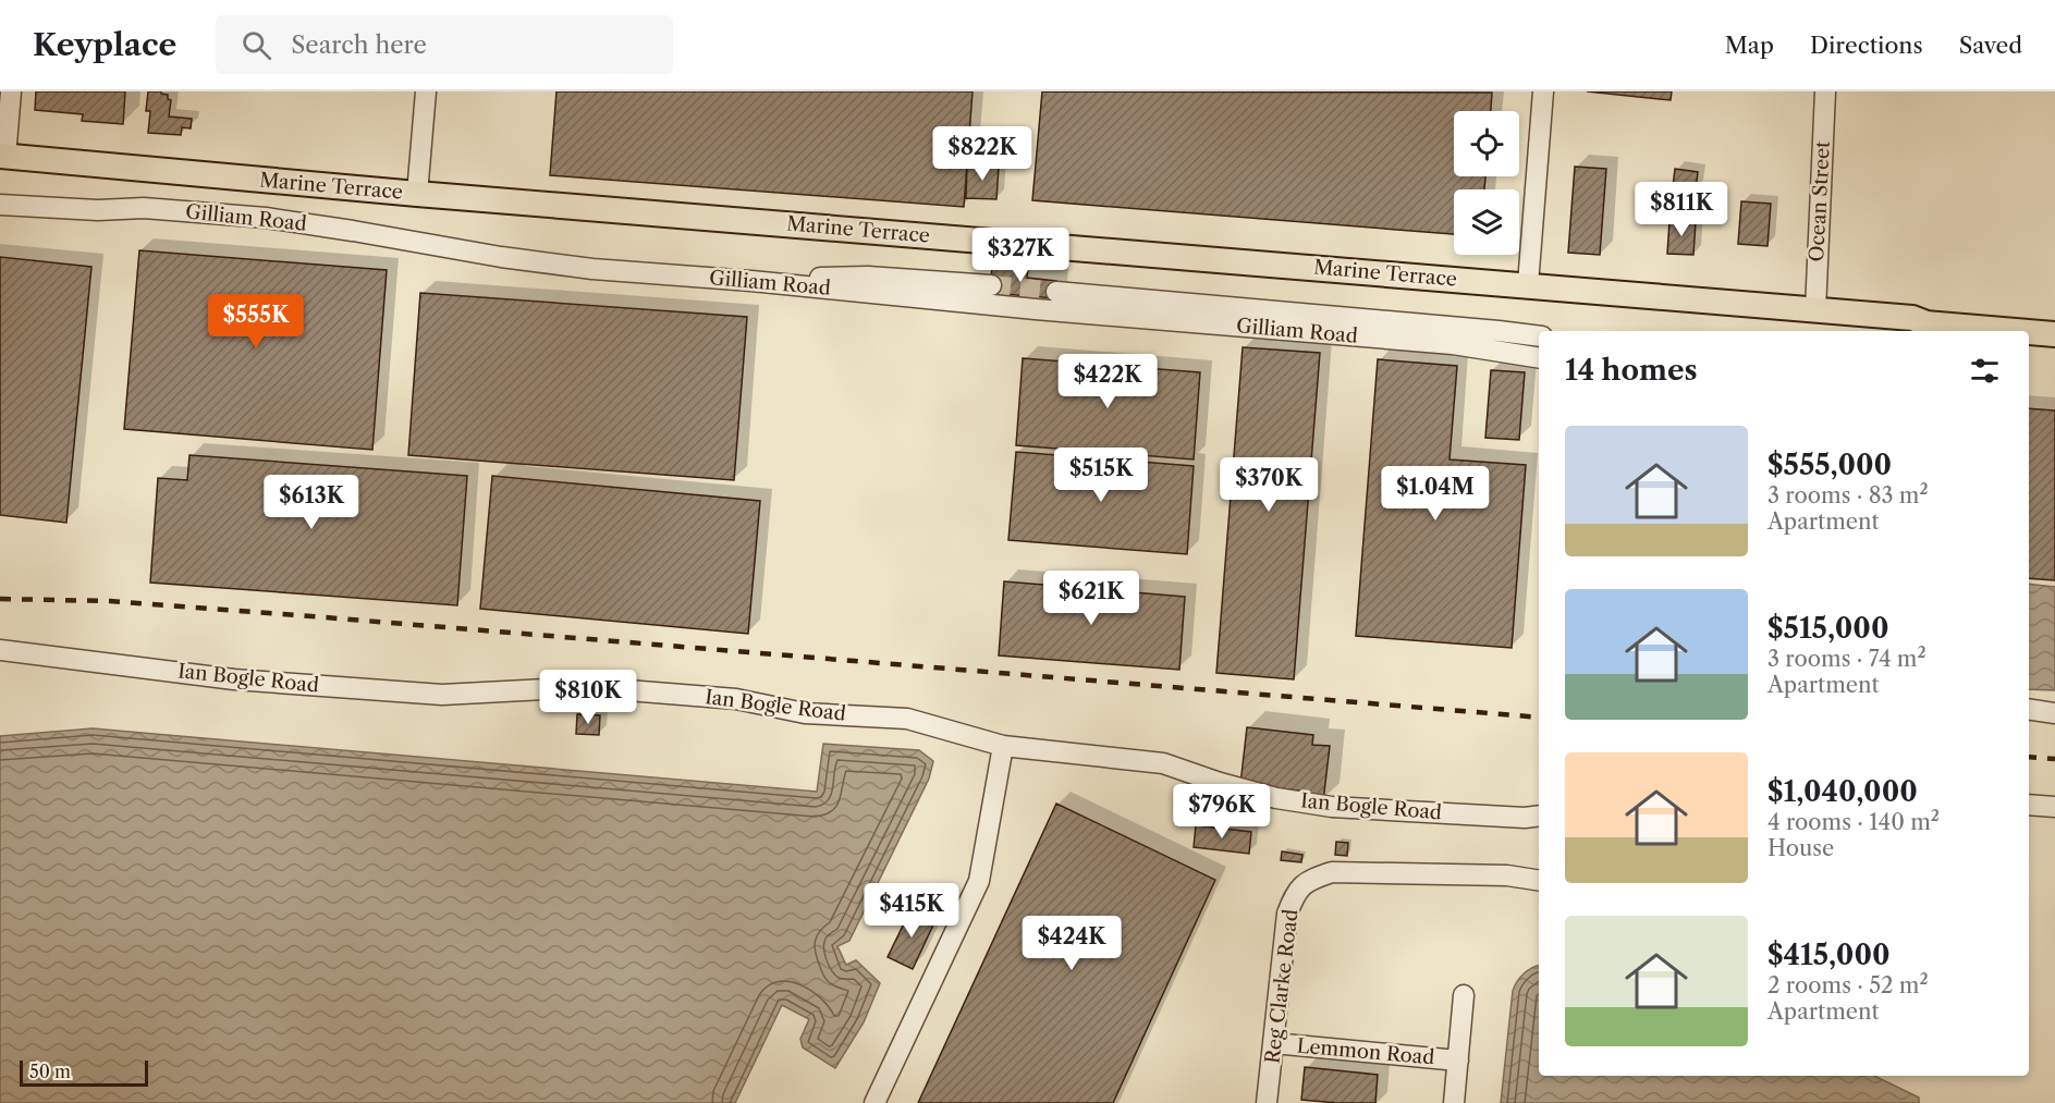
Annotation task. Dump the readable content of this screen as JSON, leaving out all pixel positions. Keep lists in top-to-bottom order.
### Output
{
  "streets": {
    "main road": ["Marine Terrace"],
    "street": [
      "Ocean Street",
      "Gilliam Road",
      "Ian Bogle Road",
      "Reg Clarke Road",
      "Lemmon Road"
    ]
  },
  "crossings": [
    ["Marine Terrace", "Ocean Street"],
    ["Reg Clarke Road", "Lemmon Road"]
  ],
  "scale_bar": "50 m",
  "page": {
    "header": "Keyplace",
    "search": "Search here",
    "nav": ["Map", "Directions", "Saved"],
    "price": [
      "$822K",
      "$811K",
      "$327K",
      "$555K",
      "$422K",
      "$515K",
      "$370K",
      "$1.04M",
      "$613K",
      "$621K",
      "$810K",
      "$796K",
      "$415K",
      "$424K"
    ],
    "heading": "14 homes",
    "list": [
      {
        "name": "$555,000",
        "note": "3 rooms · 83 m² · Apartment"
      },
      {
        "name": "$515,000",
        "note": "3 rooms · 74 m² · Apartment"
      },
      {
        "name": "$1,040,000",
        "note": "4 rooms · 140 m² · House"
      },
      {
        "name": "$415,000",
        "note": "2 rooms · 52 m² · Apartment"
      }
    ],
    "scale": "50 m"
  }
}
